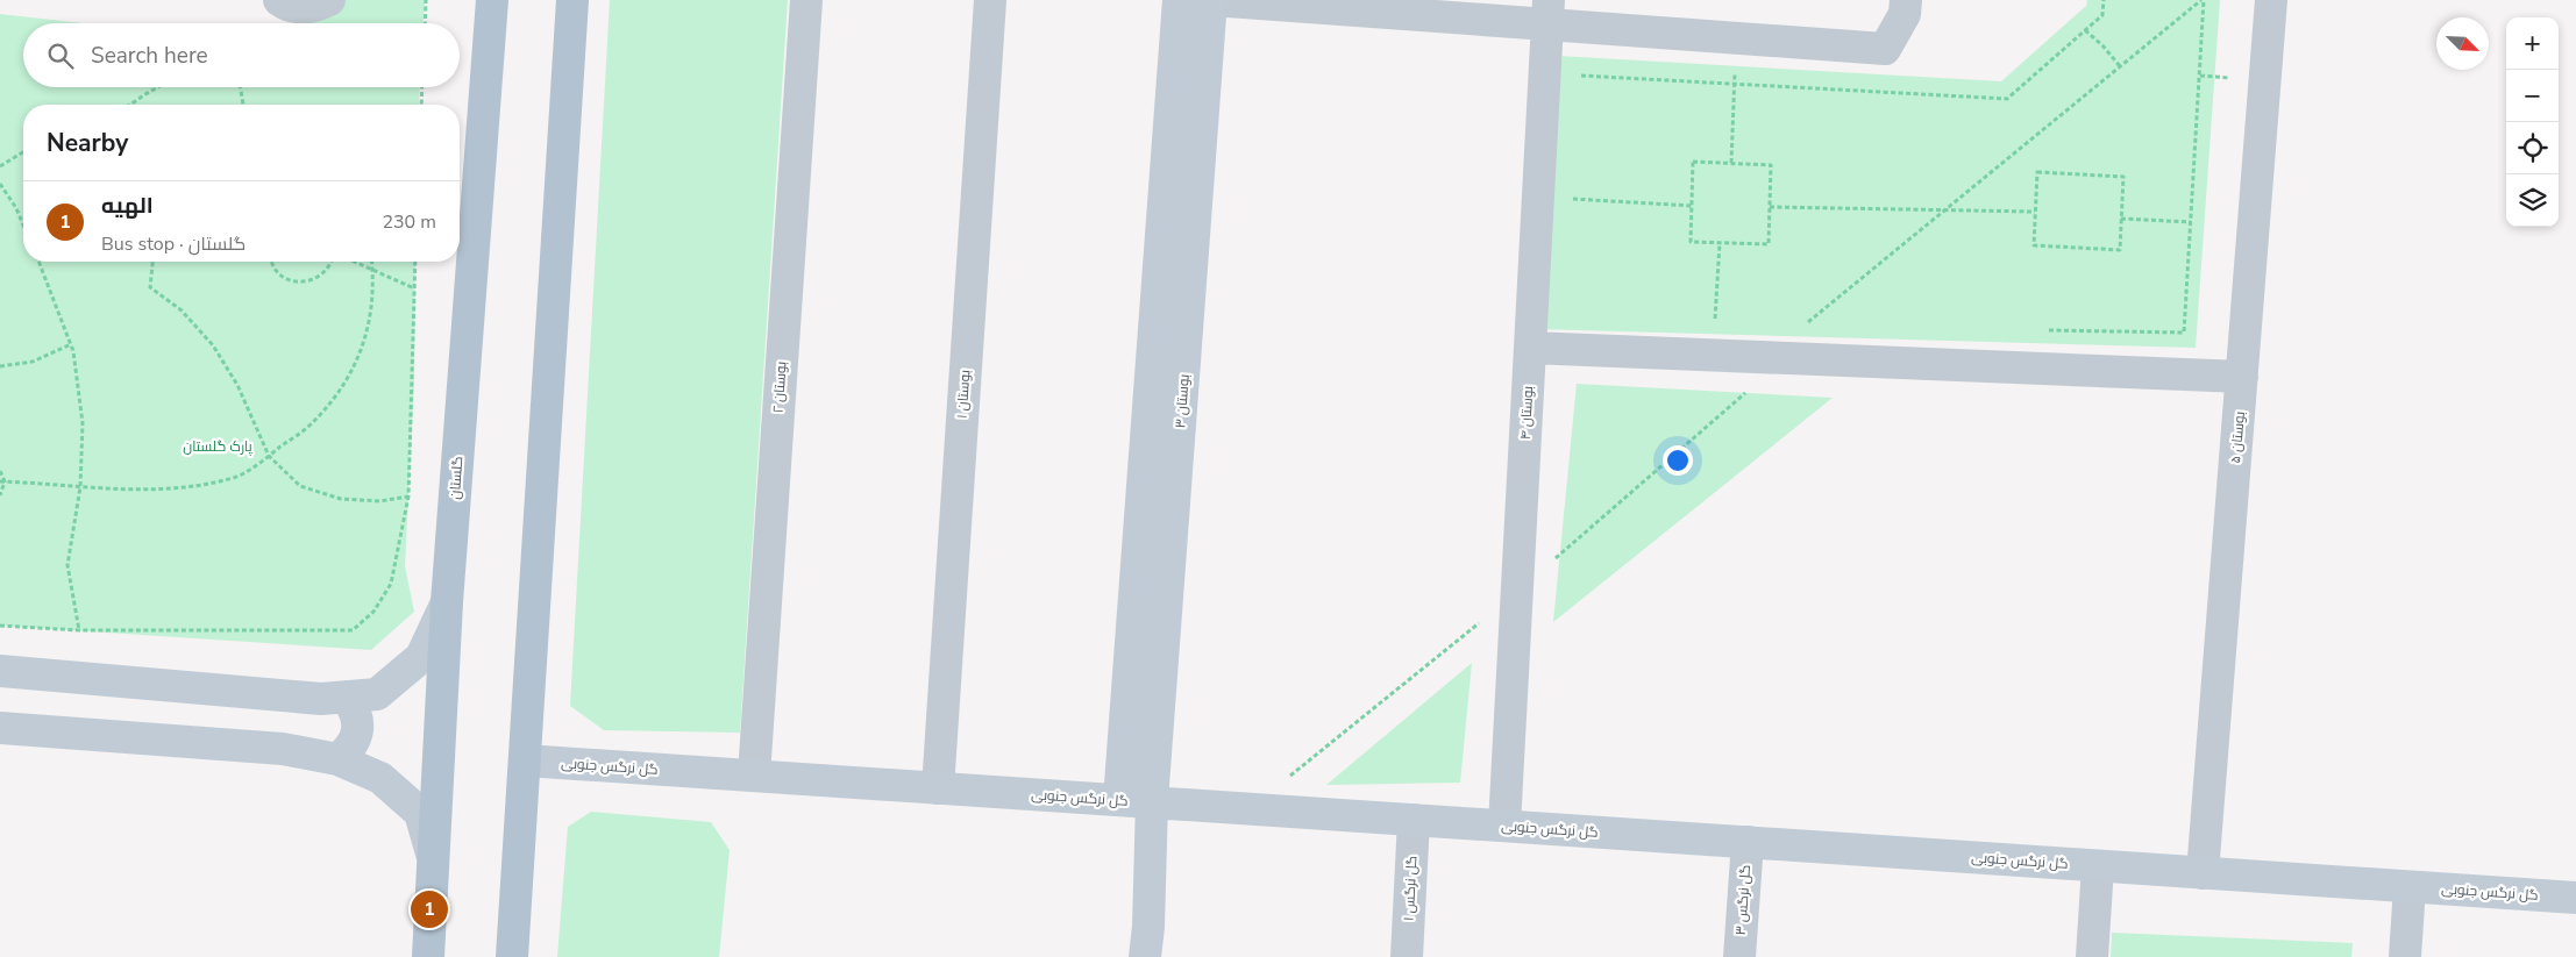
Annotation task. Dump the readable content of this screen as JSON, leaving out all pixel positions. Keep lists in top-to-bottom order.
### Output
{
  "streets": {
    "main road": ["گلستان"],
    "street": [
      "بوستان ۲",
      "بوستان ۱",
      "بوستان ۳",
      "بوستان ۴",
      "بوستان ۵",
      "گل نرگس جنوبی",
      "گل نرگس ۱",
      "گل نرگس ۳"
    ]
  },
  "crossings": [
    ["بوستان ۲", "گل نرگس جنوبی"],
    ["بوستان ۱", "گل نرگس جنوبی"],
    ["بوستان ۳", "گل نرگس جنوبی"],
    ["بوستان ۴", "گل نرگس جنوبی"],
    ["بوستان ۵", "گل نرگس جنوبی"],
    ["گل نرگس جنوبی", "گل نرگس ۱"],
    ["گل نرگس جنوبی", "گل نرگس ۳"]
  ],
  "parks": ["پارک گلستان"],
  "north": "bottom right",
  "page": {
    "map_buttons": ["+", "−"],
    "search": "Search here",
    "heading": "Nearby",
    "list": [
      {
        "mark": "1",
        "name": "الهیه",
        "note": "Bus stop · گلستان",
        "value": "230 m"
      }
    ],
    "pins": "1"
  }
}
